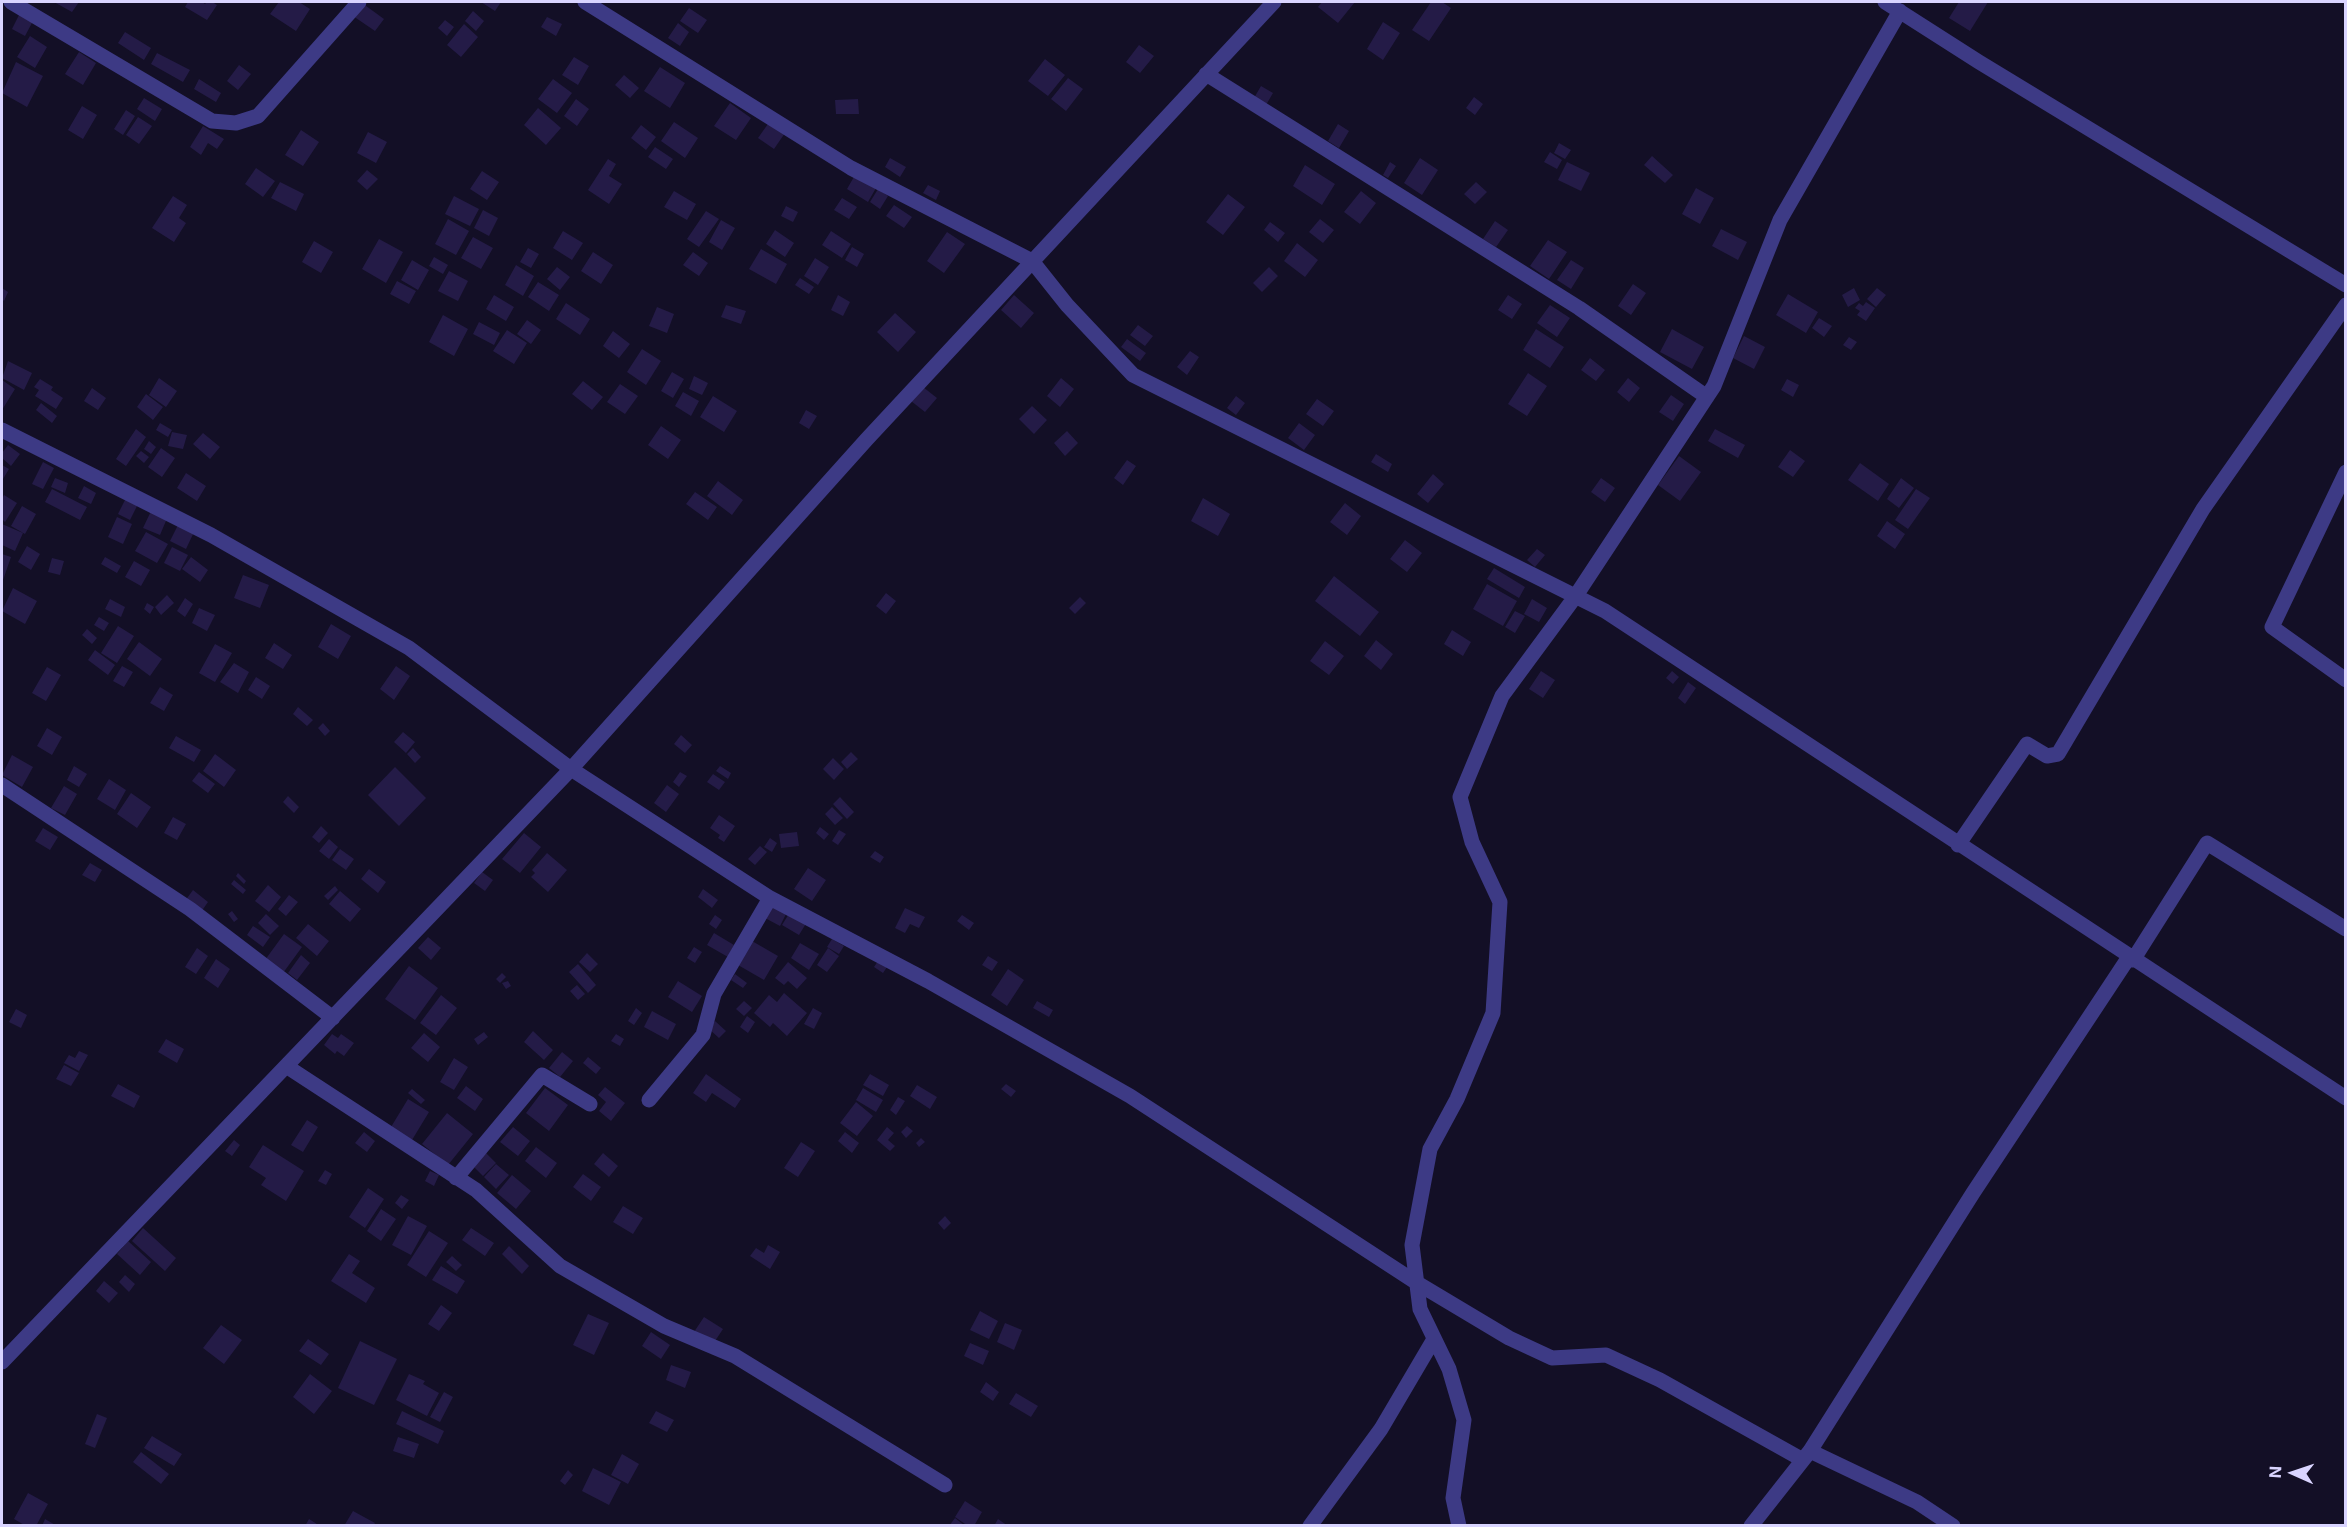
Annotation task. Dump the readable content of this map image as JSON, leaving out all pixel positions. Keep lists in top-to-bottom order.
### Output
{
  "north": "left"
}
